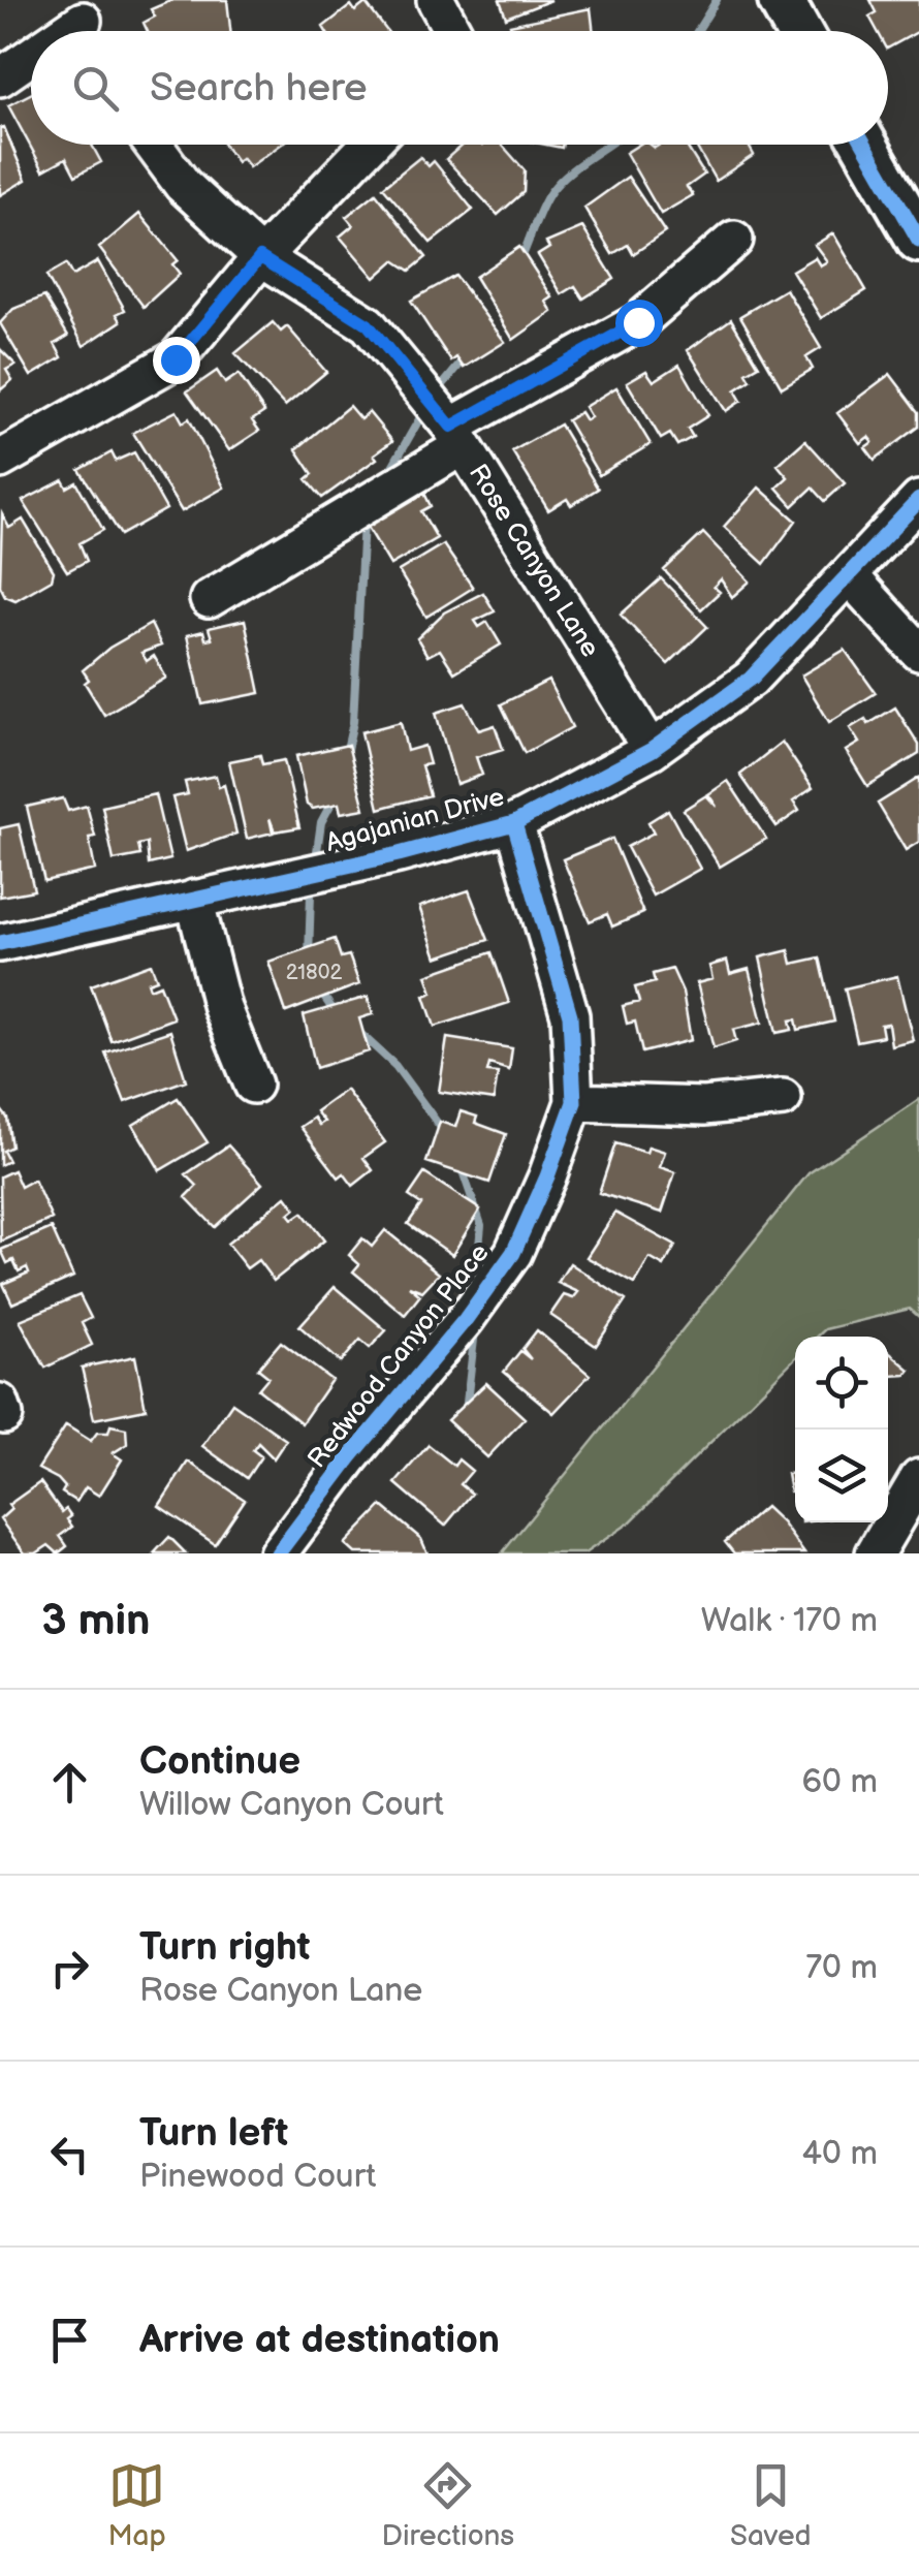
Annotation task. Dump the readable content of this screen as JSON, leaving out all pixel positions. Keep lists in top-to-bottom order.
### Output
{
  "streets": {
    "street": ["Rose Canyon Lane", "Agajanian Drive", "Redwood Canyon Place"]
  },
  "crossings": [
    ["Rose Canyon Lane", "Agajanian Drive"],
    ["Agajanian Drive", "Redwood Canyon Place"]
  ],
  "house_numbers": ["21802"],
  "page": {
    "search": "Search here",
    "heading": ["3 min", "Walk · 170 m"],
    "list": [
      ["Continue", "Willow Canyon Court", "60 m"],
      ["Turn right", "Rose Canyon Lane", "70 m"],
      ["Turn left", "Pinewood Court", "40 m"],
      "Arrive at destination"
    ],
    "nav": ["Map", "Directions", "Saved"]
  }
}
